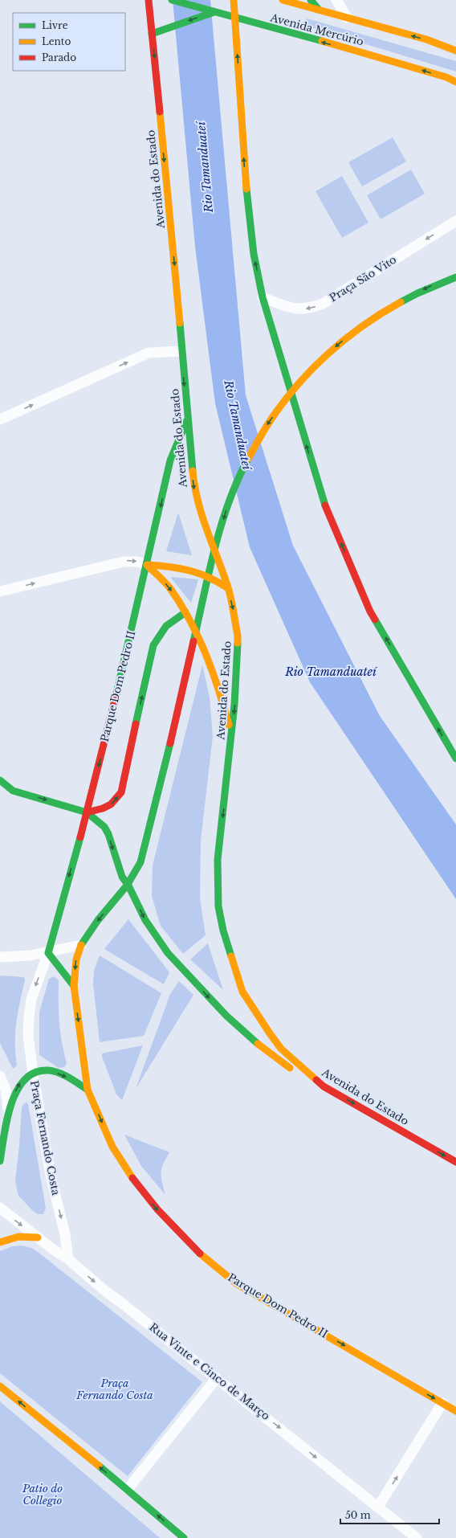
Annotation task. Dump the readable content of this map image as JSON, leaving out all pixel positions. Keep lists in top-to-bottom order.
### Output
{
  "streets": {
    "main road": ["Avenida Mercúrio", "Avenida do Estado", "Parque Dom Pedro II"],
    "street": ["Praça São Vito", "Praça Fernando Costa", "Rua Vinte e Cinco de Março"]
  },
  "crossings": [
    ["Avenida do Estado", "Parque Dom Pedro II"],
    ["Parque Dom Pedro II", "Praça Fernando Costa"],
    ["Praça Fernando Costa", "Rua Vinte e Cinco de Março"]
  ],
  "one_way": [
    "Avenida Mercúrio",
    "Avenida do Estado",
    "Praça São Vito",
    "Parque Dom Pedro II",
    "Praça Fernando Costa",
    "Rua Vinte e Cinco de Março"
  ],
  "water": ["Rio Tamanduateí"],
  "parks": ["Praça Fernando Costa", "Patio do Collegio"],
  "legend": ["Livre", "Lento", "Parado"],
  "scale_bar": "50 m"
}
